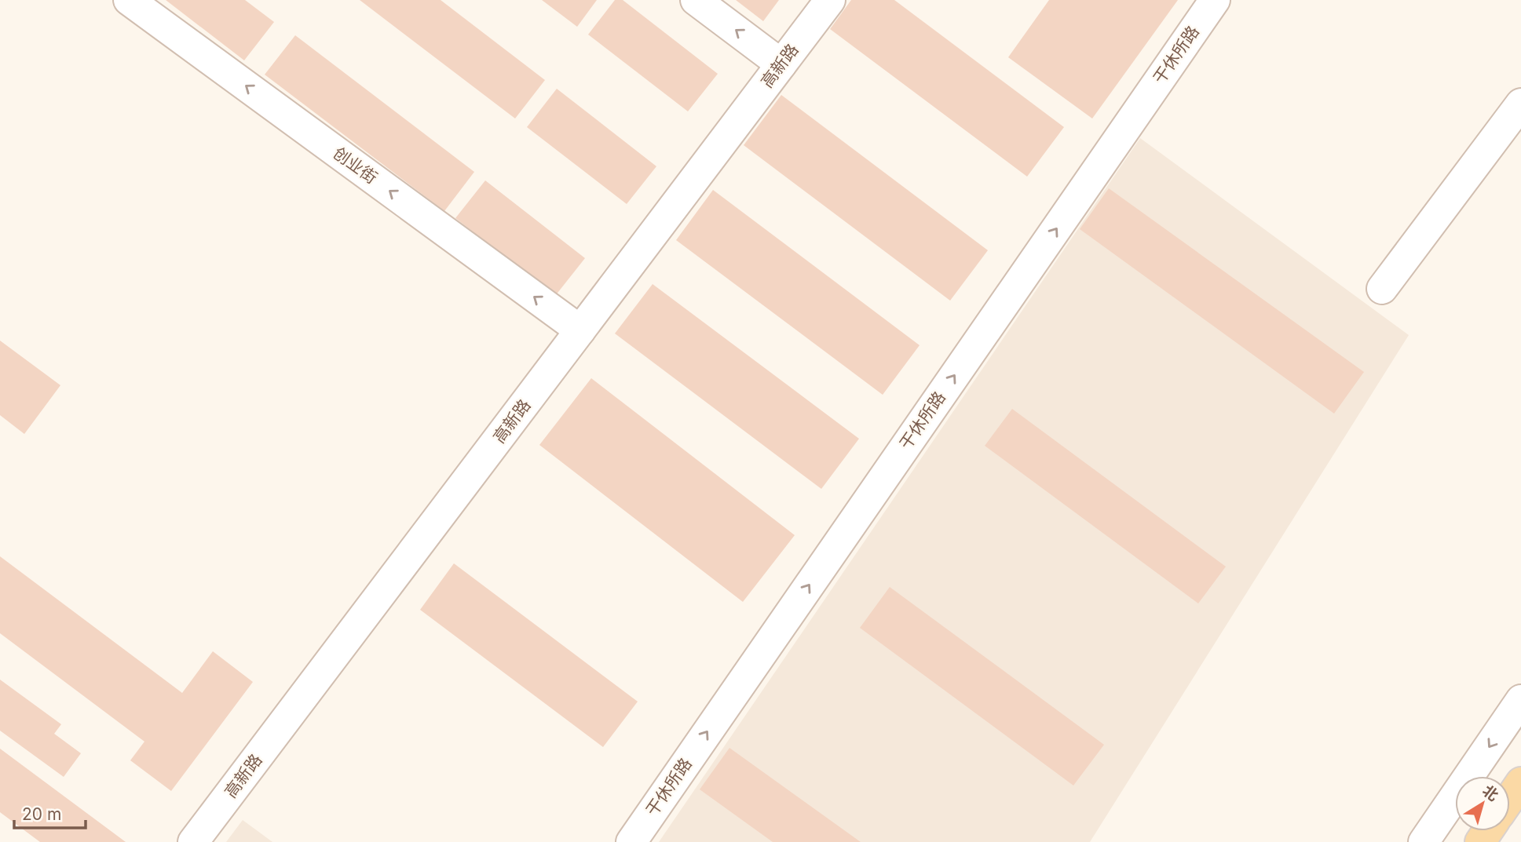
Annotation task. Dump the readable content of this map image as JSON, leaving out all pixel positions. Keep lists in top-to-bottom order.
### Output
{
  "streets": {
    "street": ["干休所路", "高新路", "创业街"]
  },
  "crossings": [
    ["高新路", "创业街"]
  ],
  "one_way": ["干休所路", "创业街"],
  "scale_bar": "20 m",
  "north": "top right"
}
